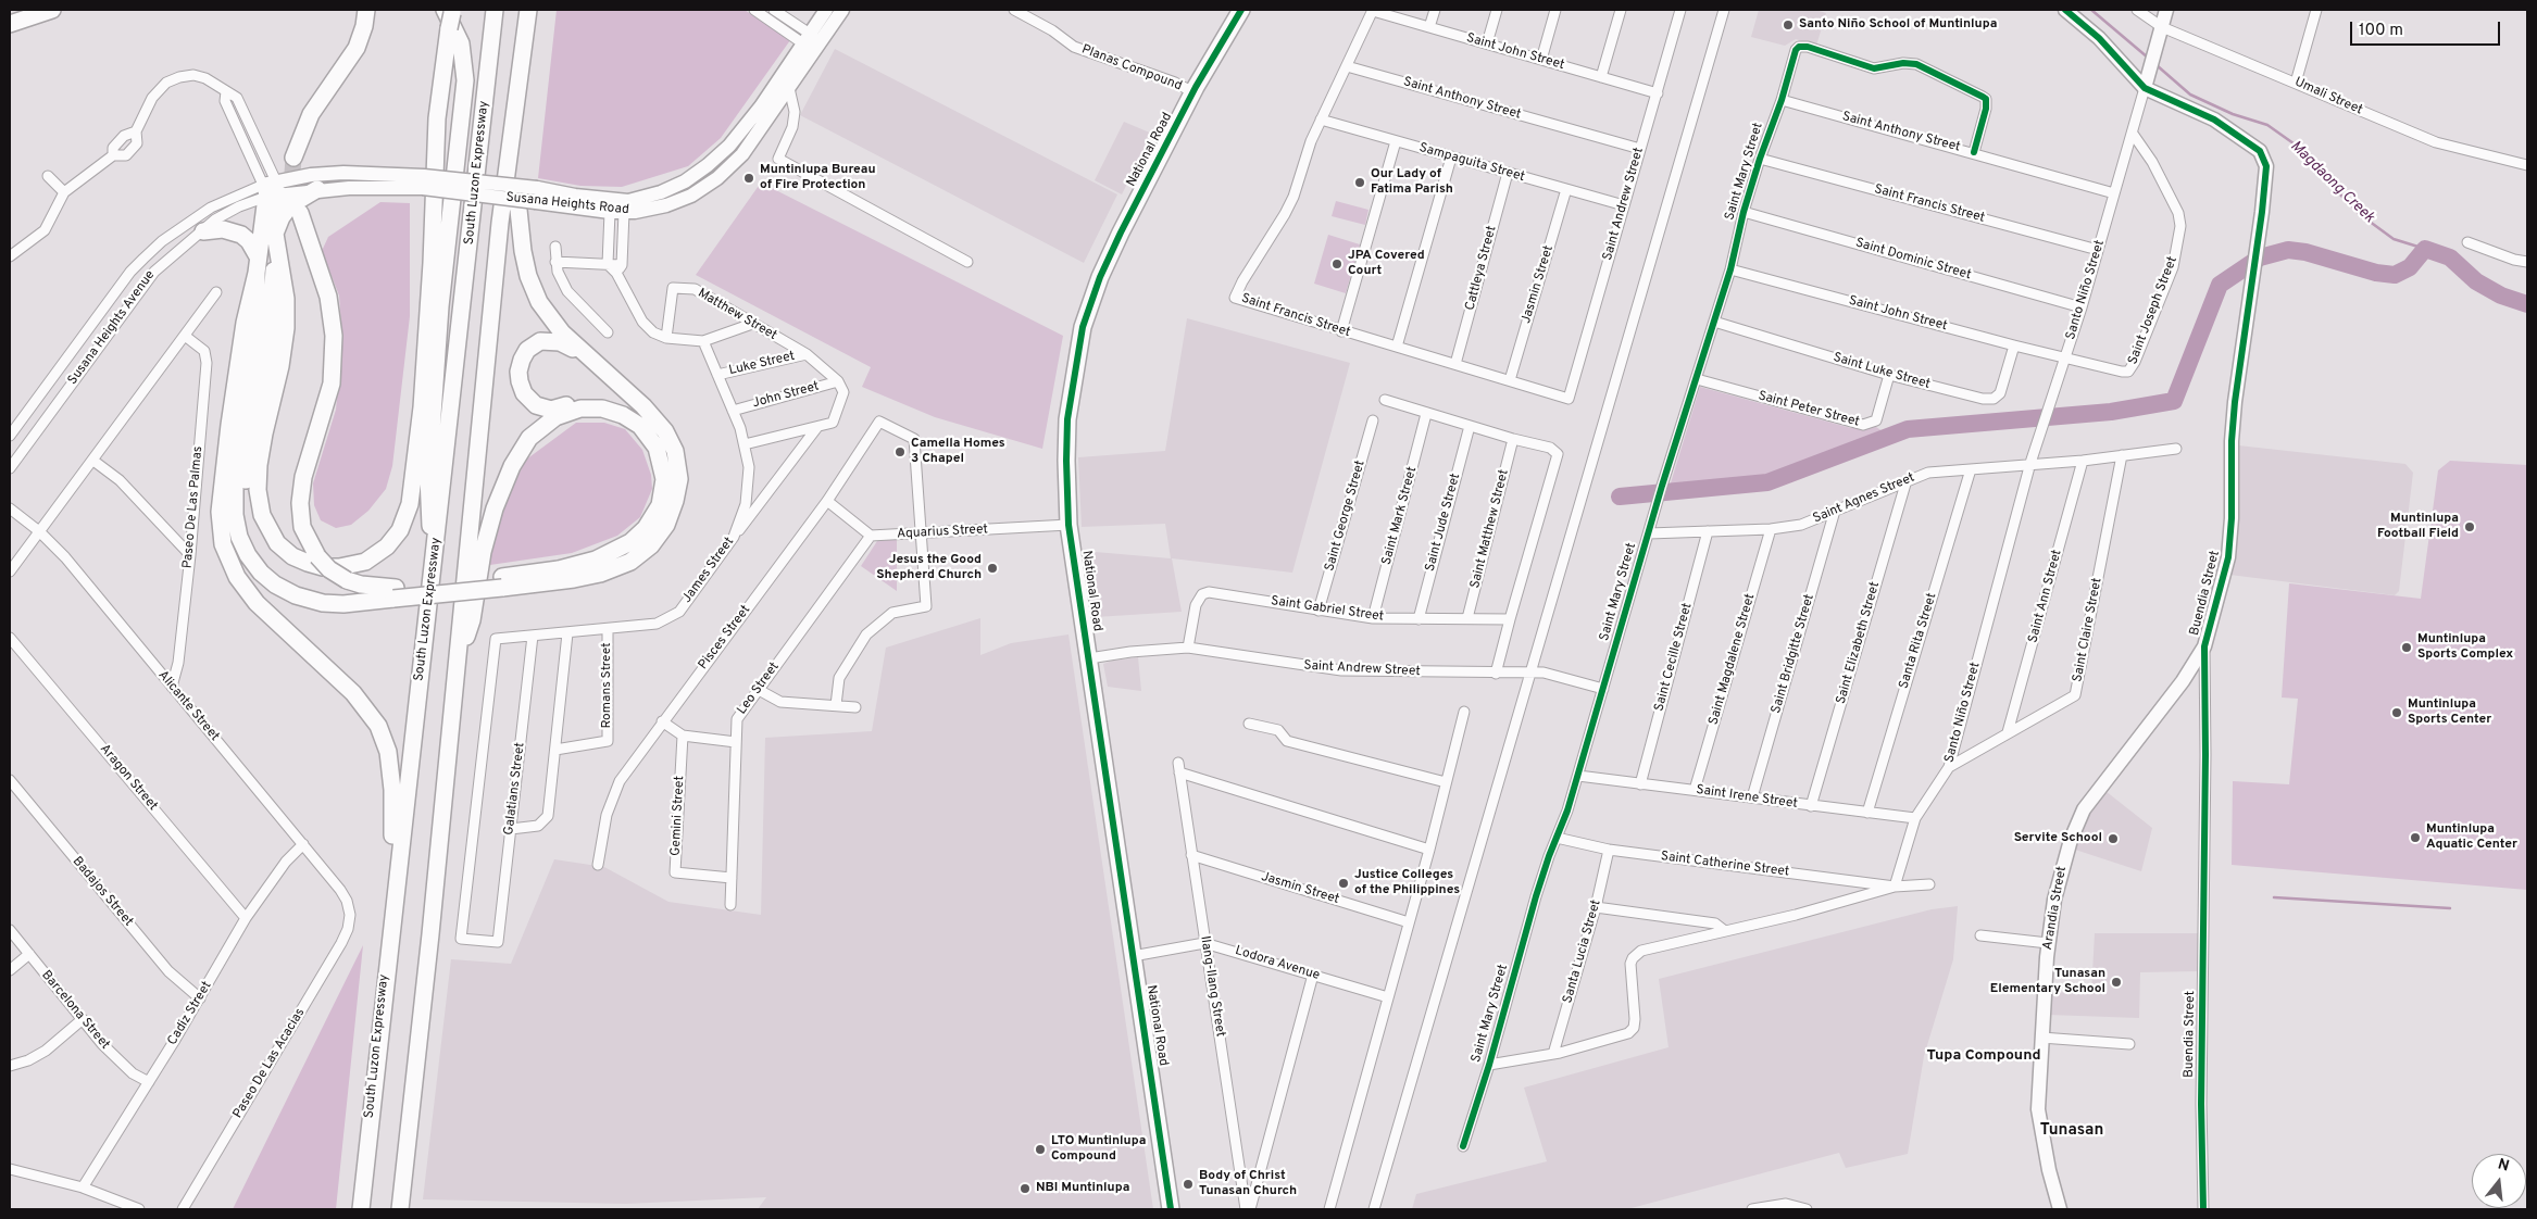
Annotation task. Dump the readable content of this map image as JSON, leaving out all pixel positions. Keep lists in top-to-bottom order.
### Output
{
  "streets": {
    "highway": ["National Road", "South Luzon Expressway"],
    "street": [
      "Saint John Street",
      "Planas Compound",
      "Umali Street",
      "Saint Anthony Street",
      "Sampaguita Street",
      "Saint Mary Street",
      "Susana Heights Road",
      "Saint Andrew Street",
      "Saint Francis Street",
      "Saint Dominic Street",
      "Cattleya Street",
      "Jasmin Street",
      "Santo Niño Street",
      "Saint Joseph Street",
      "Matthew Street",
      "Susana Heights Avenue",
      "Luke Street",
      "Saint Luke Street",
      "John Street",
      "Saint Peter Street",
      "Saint Agnes Street",
      "Paseo De Las Palmas",
      "Saint George Street",
      "Saint Mark Street",
      "Saint Jude Street",
      "Saint Matthew Street",
      "Aquarius Street",
      "James Street",
      "Buendia Street",
      "Saint Ann Street",
      "Saint Gabriel Street",
      "Saint Claire Street",
      "Pisces Street",
      "Santa Rita Street",
      "Saint Elizabeth Street",
      "Saint Bridgitte Street",
      "Saint Cecille Street",
      "Saint Magdalene Street",
      "Romans Street",
      "Leo Street",
      "Alicante Street",
      "Aragon Street",
      "Galatians Street",
      "Saint Irene Street",
      "Gemini Street",
      "Saint Catherine Street",
      "Badajos Street",
      "Arandia Street",
      "Santa Lucia Street",
      "Lodora Avenue",
      "Ilang-Ilang Street",
      "Barcelona Street",
      "Cadiz Street",
      "Paseo De Las Acacias"
    ]
  },
  "crossings": [
    ["Saint John Street", "Saint Mary Street"],
    ["Saint John Street", "Saint Andrew Street"],
    ["Saint John Street", "Saint Francis Street"],
    ["Saint John Street", "Santo Niño Street"],
    ["Saint John Street", "Saint Joseph Street"],
    ["Saint John Street", "Saint Luke Street"],
    ["Planas Compound", "National Road"],
    ["Umali Street", "Santo Niño Street"],
    ["Saint Anthony Street", "Saint Mary Street"],
    ["Saint Anthony Street", "Saint Andrew Street"],
    ["Saint Anthony Street", "Saint Francis Street"],
    ["Saint Anthony Street", "Santo Niño Street"],
    ["National Road", "Saint Andrew Street"],
    ["National Road", "Aquarius Street"],
    ["National Road", "Lodora Avenue"],
    ["Sampaguita Street", "Saint Andrew Street"],
    ["Sampaguita Street", "Saint Francis Street"],
    ["Sampaguita Street", "Cattleya Street"],
    ["Sampaguita Street", "Jasmin Street"],
    ["Saint Mary Street", "Saint Andrew Street"],
    ["Saint Mary Street", "Saint Francis Street"],
    ["Saint Mary Street", "Saint Dominic Street"],
    ["Saint Mary Street", "Saint Luke Street"],
    ["Saint Mary Street", "Saint Peter Street"],
    ["Saint Mary Street", "Saint Agnes Street"],
    ["Saint Mary Street", "Saint Irene Street"],
    ["Saint Mary Street", "Saint Catherine Street"],
    ["Susana Heights Road", "Susana Heights Avenue"],
    ["Saint Andrew Street", "Saint Francis Street"],
    ["Saint Andrew Street", "Saint Gabriel Street"],
    ["Saint Francis Street", "Cattleya Street"],
    ["Saint Francis Street", "Jasmin Street"],
    ["Saint Francis Street", "Santo Niño Street"],
    ["Saint Dominic Street", "Santo Niño Street"],
    ["Jasmin Street", "Ilang-Ilang Street"],
    ["Santo Niño Street", "Saint Joseph Street"],
    ["Santo Niño Street", "Saint Agnes Street"],
    ["Santo Niño Street", "Buendia Street"],
    ["Santo Niño Street", "Saint Claire Street"],
    ["Santo Niño Street", "Saint Irene Street"],
    ["Santo Niño Street", "Saint Catherine Street"],
    ["Matthew Street", "Luke Street"],
    ["Matthew Street", "John Street"],
    ["Luke Street", "James Street"],
    ["Saint Luke Street", "Saint Peter Street"],
    ["John Street", "James Street"],
    ["Saint Agnes Street", "Saint Ann Street"],
    ["Saint Agnes Street", "Saint Claire Street"],
    ["Saint Agnes Street", "Santa Rita Street"],
    ["Saint Agnes Street", "Saint Elizabeth Street"],
    ["Saint Agnes Street", "Saint Bridgitte Street"],
    ["Saint Agnes Street", "Saint Cecille Street"],
    ["Saint Agnes Street", "Saint Magdalene Street"],
    ["Paseo De Las Palmas", "Alicante Street"],
    ["Saint George Street", "Saint Gabriel Street"],
    ["Saint Mark Street", "Saint Gabriel Street"],
    ["Saint Jude Street", "Saint Gabriel Street"],
    ["Saint Matthew Street", "Saint Gabriel Street"],
    ["Aquarius Street", "Pisces Street"],
    ["Aquarius Street", "Leo Street"],
    ["James Street", "Romans Street"],
    ["James Street", "Galatians Street"],
    ["Buendia Street", "Arandia Street"],
    ["Saint Ann Street", "Saint Claire Street"],
    ["Santa Rita Street", "Saint Irene Street"],
    ["Saint Elizabeth Street", "Saint Irene Street"],
    ["Saint Bridgitte Street", "Saint Irene Street"],
    ["Saint Cecille Street", "Saint Irene Street"],
    ["Saint Magdalene Street", "Saint Irene Street"],
    ["Leo Street", "Gemini Street"],
    ["Alicante Street", "Cadiz Street"],
    ["Alicante Street", "Paseo De Las Acacias"],
    ["Aragon Street", "Cadiz Street"],
    ["Saint Catherine Street", "Santa Lucia Street"],
    ["Badajos Street", "Cadiz Street"],
    ["Lodora Avenue", "Ilang-Ilang Street"],
    ["Barcelona Street", "Cadiz Street"]
  ],
  "districts": ["Tupa Compound", "Tunasan"],
  "water": ["Magdaong Creek"],
  "places": [
    "Santo Niño School of Muntinlupa",
    "Muntinlupa Bureau of Fire Protection",
    "Our Lady of Fatima Parish",
    "JPA Covered Court",
    "Camella Homes 3 Chapel",
    "Muntinlupa Football Field",
    "Jesus the Good Shepherd Church",
    "Muntinlupa Sports Complex",
    "Muntinlupa Sports Center",
    "Muntinlupa Aquatic Center",
    "Servite School",
    "Justice Colleges of the Philippines",
    "Tunasan Elementary School",
    "LTO Muntinlupa Compound",
    "Body of Christ Tunasan Church",
    "NBI Muntinlupa"
  ],
  "scale_bar": "100 m",
  "north": "top"
}
